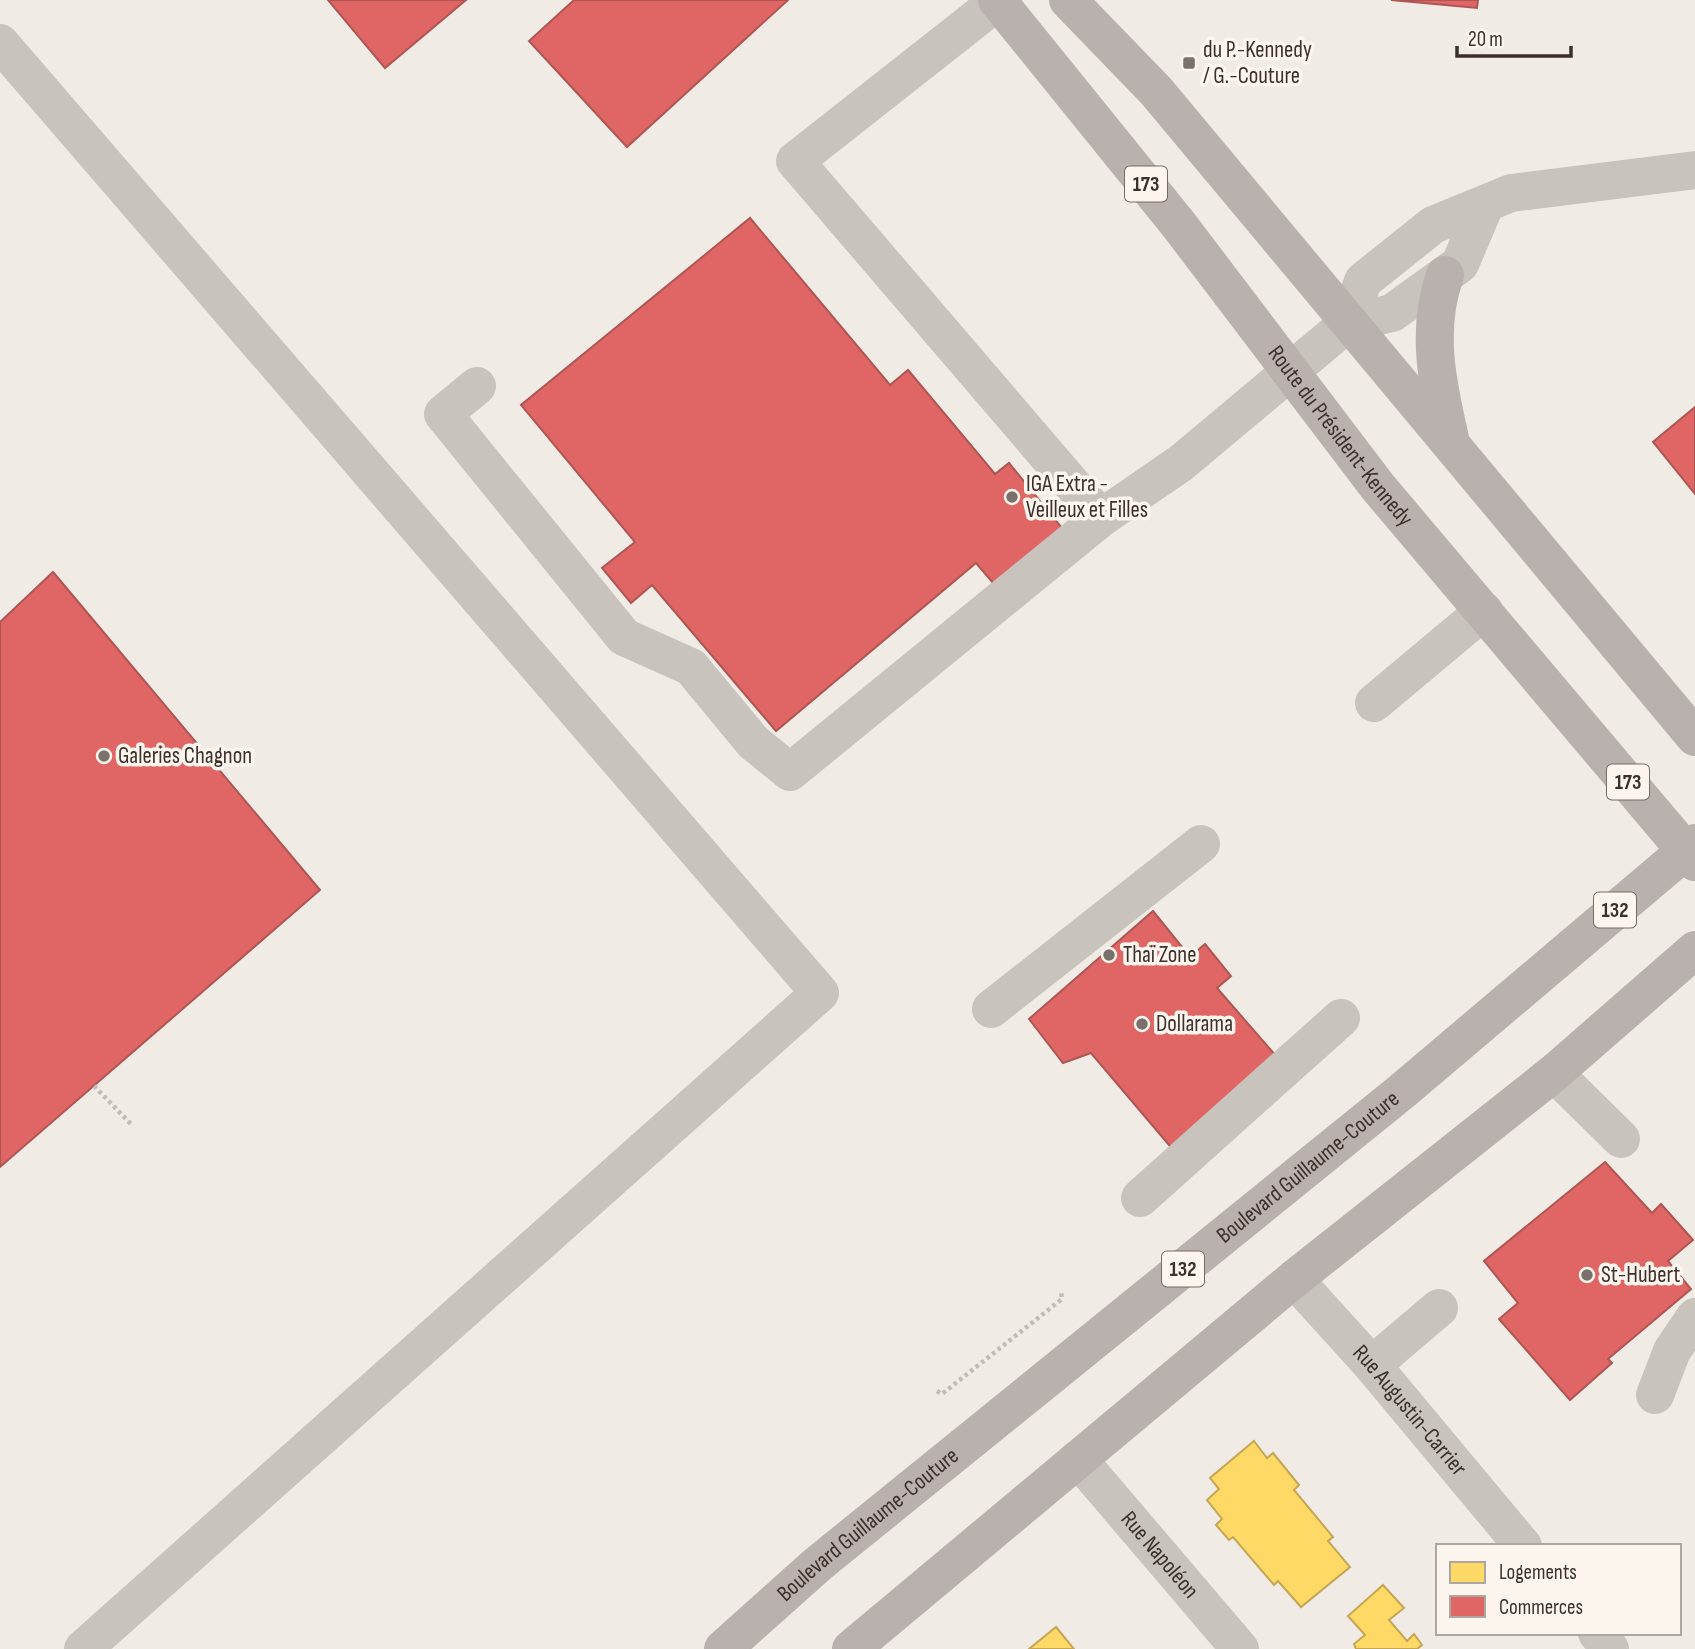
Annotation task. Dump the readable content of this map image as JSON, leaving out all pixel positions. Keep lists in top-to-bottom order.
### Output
{
  "streets": {
    "main road": [
      "173",
      "Route du Président-Kennedy",
      "132",
      "Boulevard Guillaume-Couture"
    ],
    "street": ["Rue Augustin-Carrier", "Rue Napoléon"]
  },
  "crossings": [
    ["Route du Président-Kennedy", "Boulevard Guillaume-Couture"]
  ],
  "places": {
    "transit": ["du P.-Kennedy / G.-Couture"],
    "other": [
      "IGA Extra - Veilleux et Filles",
      "Galeries Chagnon",
      "Thaï Zone",
      "Dollarama",
      "St-Hubert"
    ]
  },
  "legend": ["Logements", "Commerces"],
  "scale_bar": "20 m"
}
